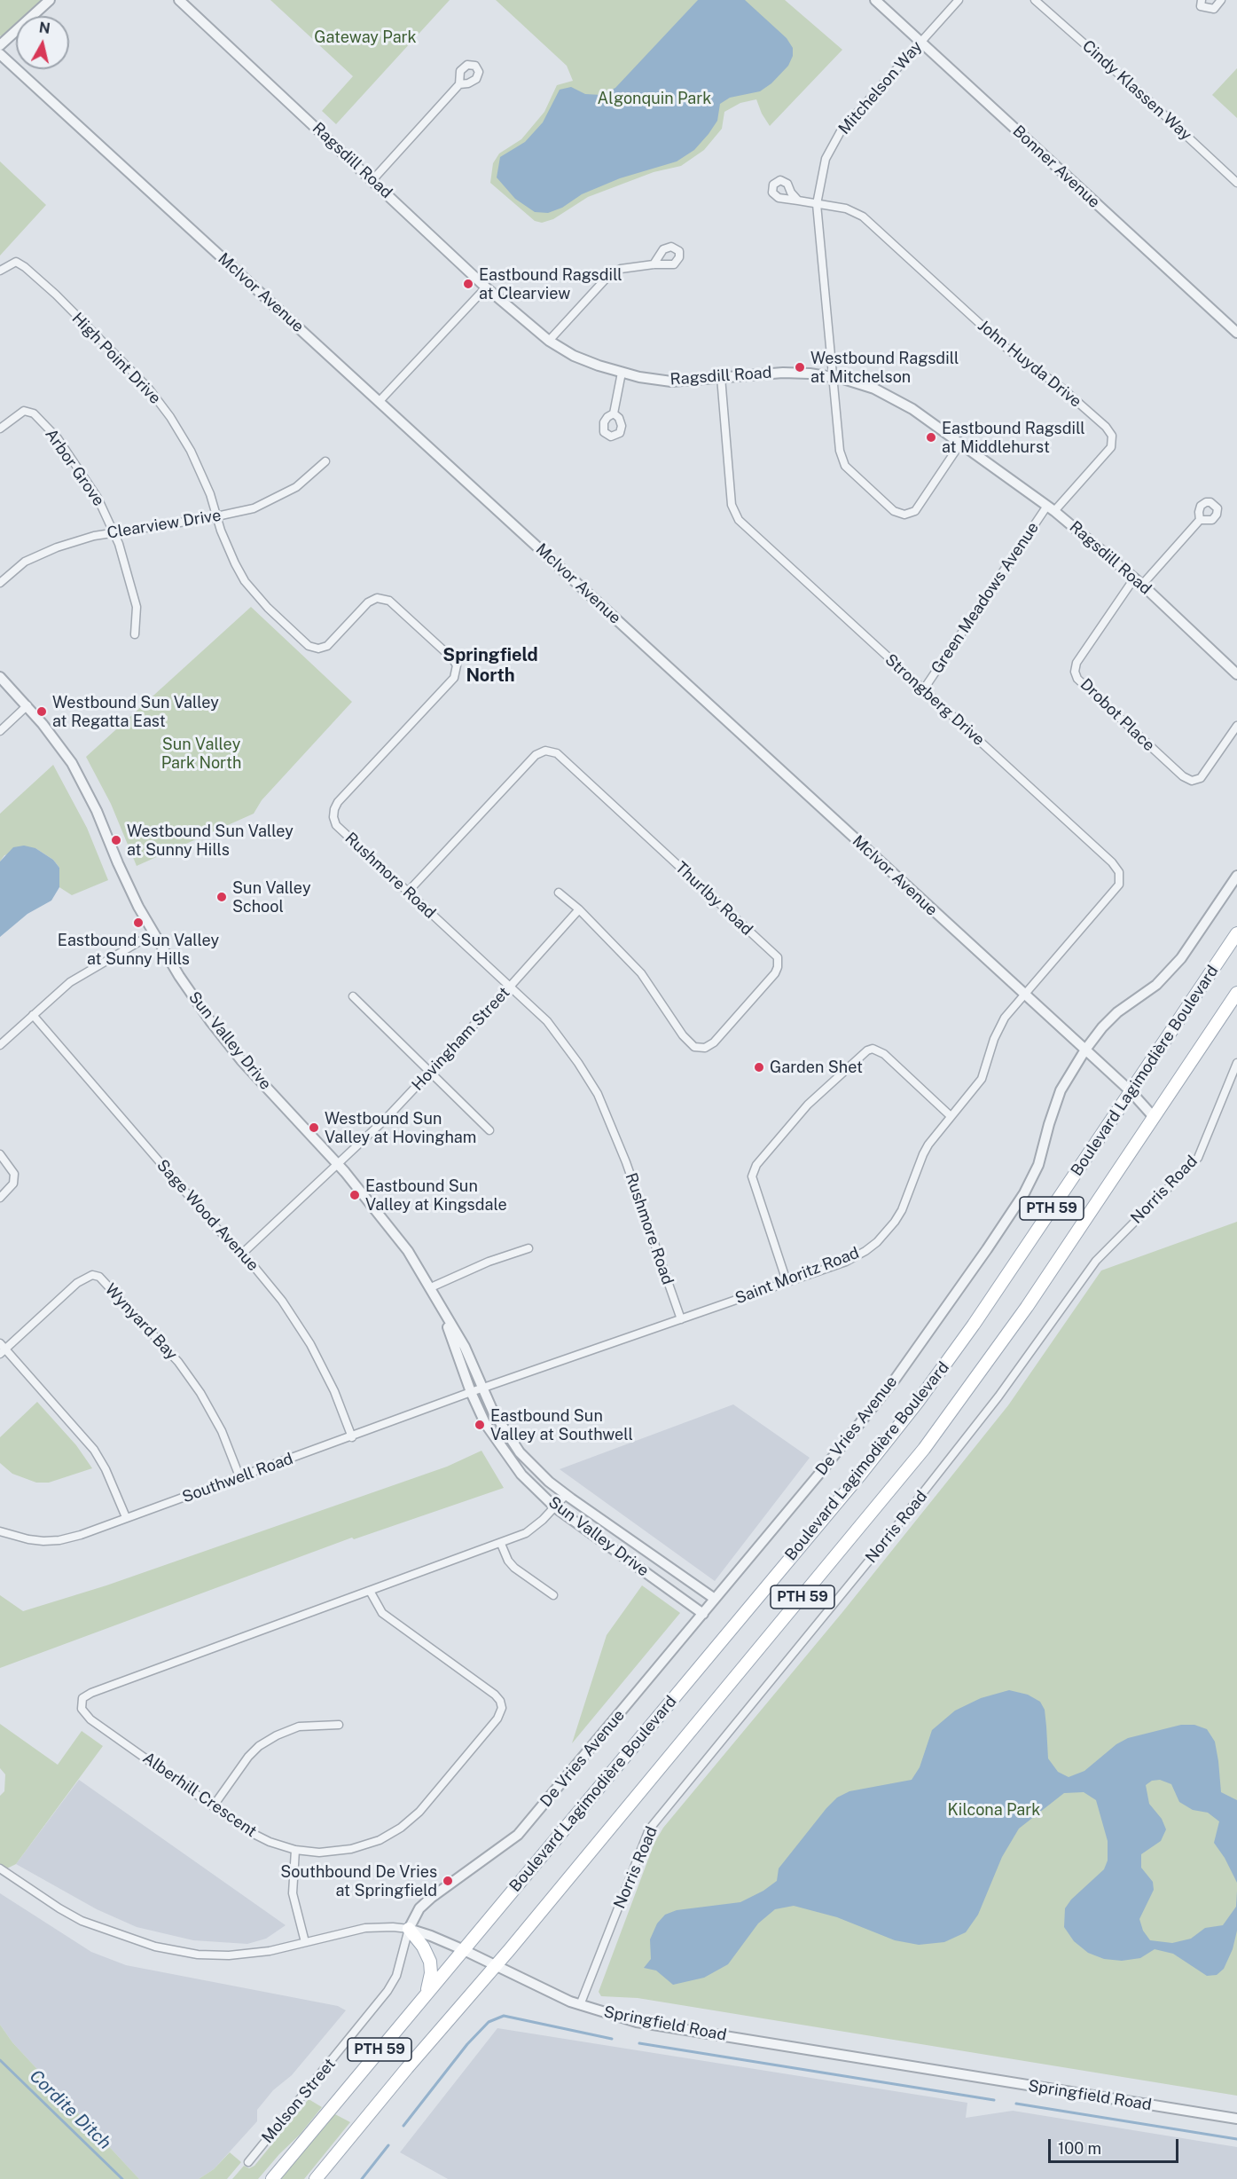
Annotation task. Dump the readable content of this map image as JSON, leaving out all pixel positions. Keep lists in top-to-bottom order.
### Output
{
  "streets": {
    "main road": ["Boulevard Lagimodière Boulevard", "PTH 59"],
    "street": [
      "Mitchelson Way",
      "Cindy Klassen Way",
      "Ragsdill Road",
      "Bonner Avenue",
      "McIvor Avenue",
      "High Point Drive",
      "John Huyda Drive",
      "Arbor Grove",
      "Clearview Drive",
      "Green Meadows Avenue",
      "Strongberg Drive",
      "Drobot Place",
      "Rushmore Road",
      "Thurlby Road",
      "Hovingham Street",
      "Sun Valley Drive",
      "Norris Road",
      "Sage Wood Avenue",
      "Saint Moritz Road",
      "Wynyard Bay",
      "De Vries Avenue",
      "Southwell Road",
      "Alberhill Crescent",
      "Springfield Road",
      "Molson Street"
    ]
  },
  "crossings": [
    ["Mitchelson Way", "Ragsdill Road"],
    ["Mitchelson Way", "Bonner Avenue"],
    ["Mitchelson Way", "John Huyda Drive"],
    ["Ragsdill Road", "John Huyda Drive"],
    ["Ragsdill Road", "Green Meadows Avenue"],
    ["Ragsdill Road", "Strongberg Drive"],
    ["Ragsdill Road", "Drobot Place"],
    ["McIvor Avenue", "Strongberg Drive"],
    ["McIvor Avenue", "Boulevard Lagimodière Boulevard"],
    ["McIvor Avenue", "Saint Moritz Road"],
    ["McIvor Avenue", "De Vries Avenue"],
    ["High Point Drive", "Clearview Drive"],
    ["High Point Drive", "Rushmore Road"],
    ["John Huyda Drive", "Green Meadows Avenue"],
    ["Arbor Grove", "Clearview Drive"],
    ["Clearview Drive", "Rushmore Road"],
    ["Green Meadows Avenue", "Strongberg Drive"],
    ["Strongberg Drive", "Saint Moritz Road"],
    ["Rushmore Road", "Thurlby Road"],
    ["Rushmore Road", "Hovingham Street"],
    ["Rushmore Road", "Saint Moritz Road"],
    ["Thurlby Road", "Hovingham Street"],
    ["Hovingham Street", "Sun Valley Drive"],
    ["Hovingham Street", "Sage Wood Avenue"],
    ["Sun Valley Drive", "Saint Moritz Road"],
    ["Sun Valley Drive", "De Vries Avenue"],
    ["Sun Valley Drive", "Southwell Road"],
    ["Sun Valley Drive", "Alberhill Crescent"],
    ["Boulevard Lagimodière Boulevard", "Springfield Road"],
    ["Norris Road", "Springfield Road"],
    ["Sage Wood Avenue", "Southwell Road"],
    ["Saint Moritz Road", "Southwell Road"],
    ["Wynyard Bay", "Southwell Road"],
    ["De Vries Avenue", "Springfield Road"],
    ["De Vries Avenue", "Molson Street"],
    ["Springfield Road", "Molson Street"]
  ],
  "districts": ["Springfield North"],
  "water": ["Cordite Ditch"],
  "parks": [
    "Gateway Park",
    "Algonquin Park",
    "Sun Valley Park North",
    "Kilcona Park"
  ],
  "places": [
    "Eastbound Ragsdill at Clearview",
    "Westbound Ragsdill at Mitchelson",
    "Eastbound Ragsdill at Middlehurst",
    "Westbound Sun Valley at Regatta East",
    "Westbound Sun Valley at Sunny Hills",
    "Sun Valley School",
    "Eastbound Sun Valley at Sunny Hills",
    "Garden Shet",
    "Westbound Sun Valley at Hovingham",
    "Eastbound Sun Valley at Kingsdale",
    "Eastbound Sun Valley at Southwell",
    "Southbound De Vries at Springfield"
  ],
  "scale_bar": "100 m",
  "north": "top"
}
